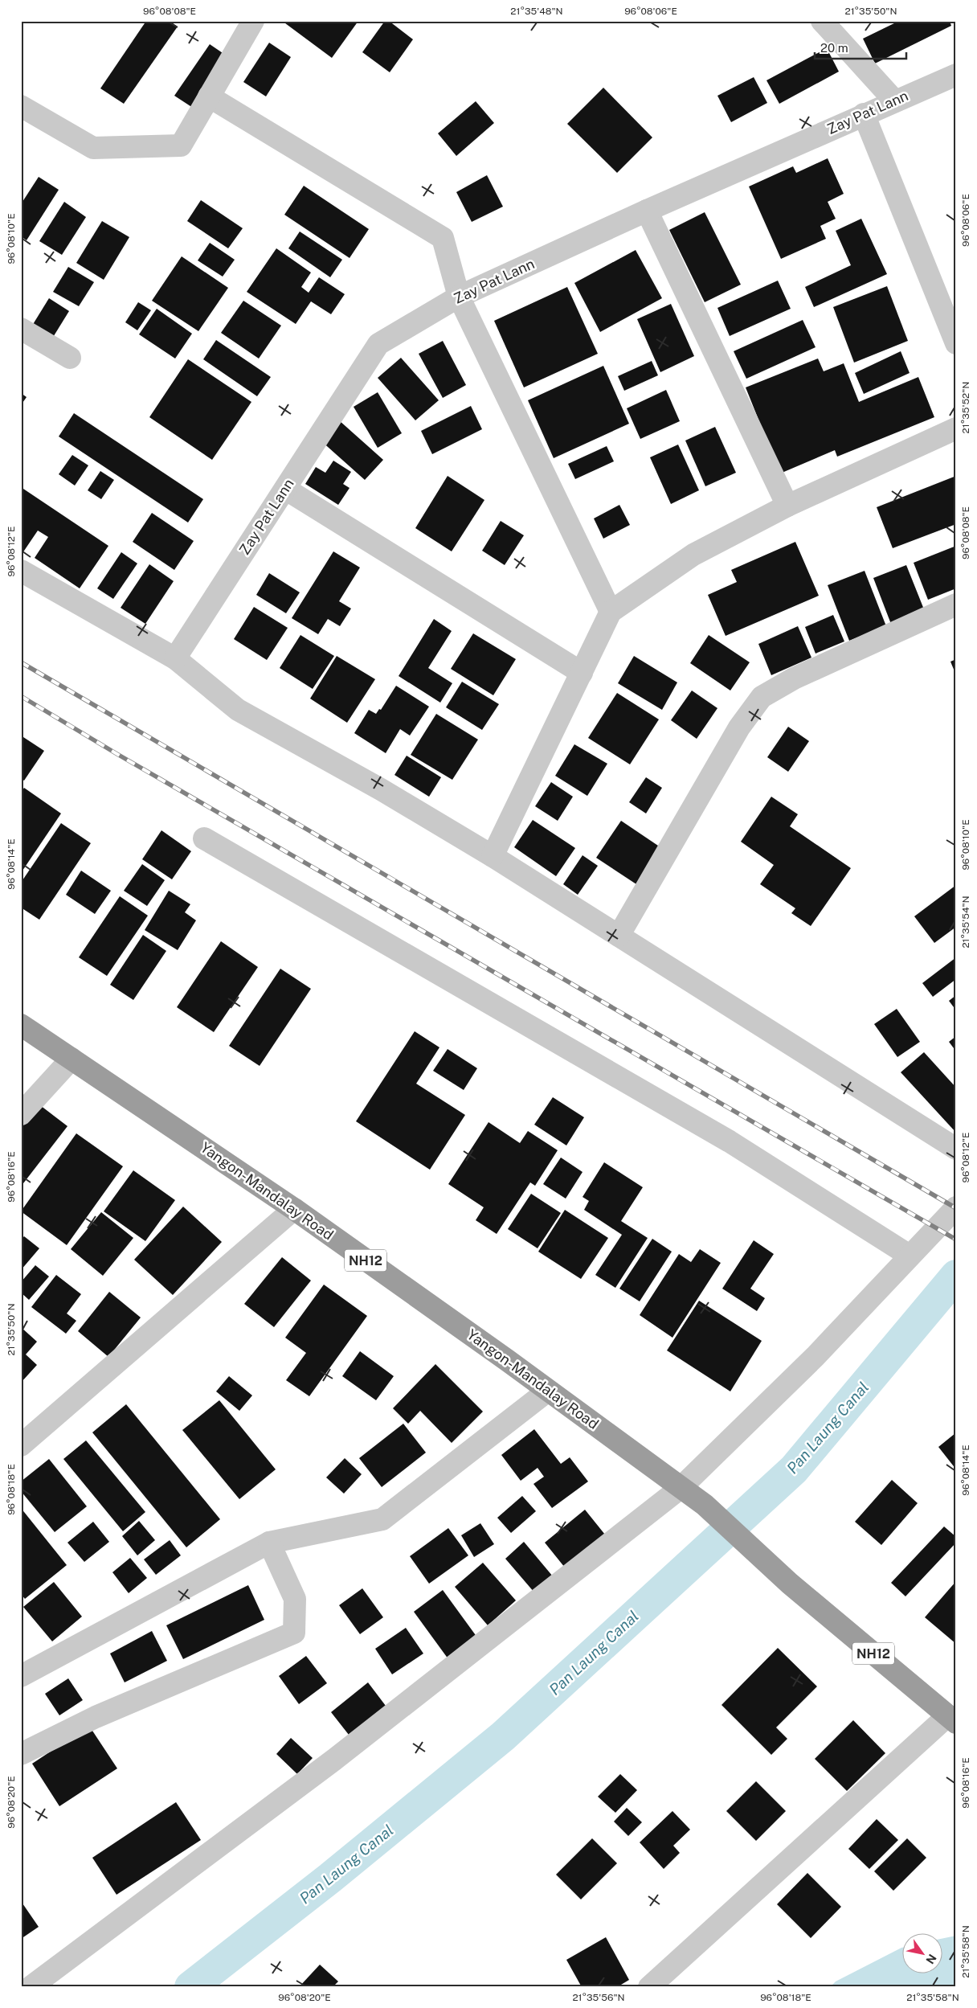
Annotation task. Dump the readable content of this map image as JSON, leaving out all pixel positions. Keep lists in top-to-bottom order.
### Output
{
  "streets": {
    "highway": ["Yangon-Mandalay Road", "NH12"],
    "street": ["Zay Pat Lann"]
  },
  "water": ["Pan Laung Canal"],
  "scale_bar": "20 m",
  "north": "bottom right",
  "coordinates": [
    "96°08'08\"E",
    "21°35'48\"N",
    "96°08'06\"E",
    "21°35'50\"N",
    "96°08'10\"E",
    "21°35'52\"N",
    "96°08'12\"E",
    "96°08'14\"E",
    "21°35'54\"N",
    "96°08'16\"E",
    "96°08'18\"E",
    "96°08'20\"E",
    "21°35'58\"N",
    "21°35'56\"N"
  ]
}
